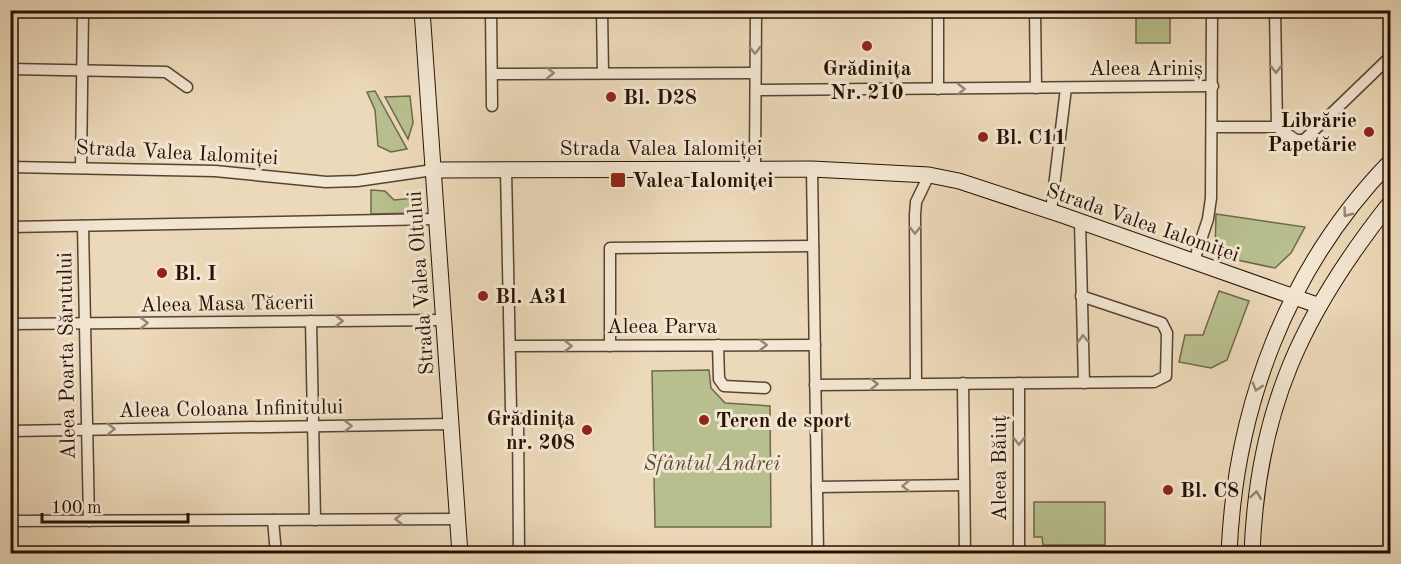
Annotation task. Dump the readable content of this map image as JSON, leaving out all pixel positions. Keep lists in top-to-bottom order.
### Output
{
  "streets": {
    "main road": ["Strada Valea Ialomiței", "Strada Valea Oltului"],
    "street": [
      "Aleea Ariniș",
      "Aleea Masa Tăcerii",
      "Aleea Parva",
      "Aleea Poarta Sărutului",
      "Aleea Coloana Infinitului",
      "Aleea Băiuț"
    ]
  },
  "crossings": [
    ["Aleea Ariniș", "Strada Valea Ialomiței"],
    ["Strada Valea Ialomiței", "Strada Valea Oltului"],
    ["Strada Valea Oltului", "Aleea Masa Tăcerii"],
    ["Strada Valea Oltului", "Aleea Coloana Infinitului"],
    ["Aleea Masa Tăcerii", "Aleea Poarta Sărutului"],
    ["Aleea Poarta Sărutului", "Aleea Coloana Infinitului"]
  ],
  "one_way": ["Aleea Masa Tăcerii", "Aleea Parva"],
  "parks": ["Sfântul Andrei"],
  "places": {
    "other": [
      "Grădinița Nr. 210",
      "Bl. D28",
      "Librărie Papetărie",
      "Bl. C11",
      "Bl. I",
      "Bl. A31",
      "Teren de sport",
      "Grădinița nr. 208",
      "Bl. C8"
    ],
    "transit": ["Valea Ialomiței"]
  },
  "scale_bar": "100 m"
}
